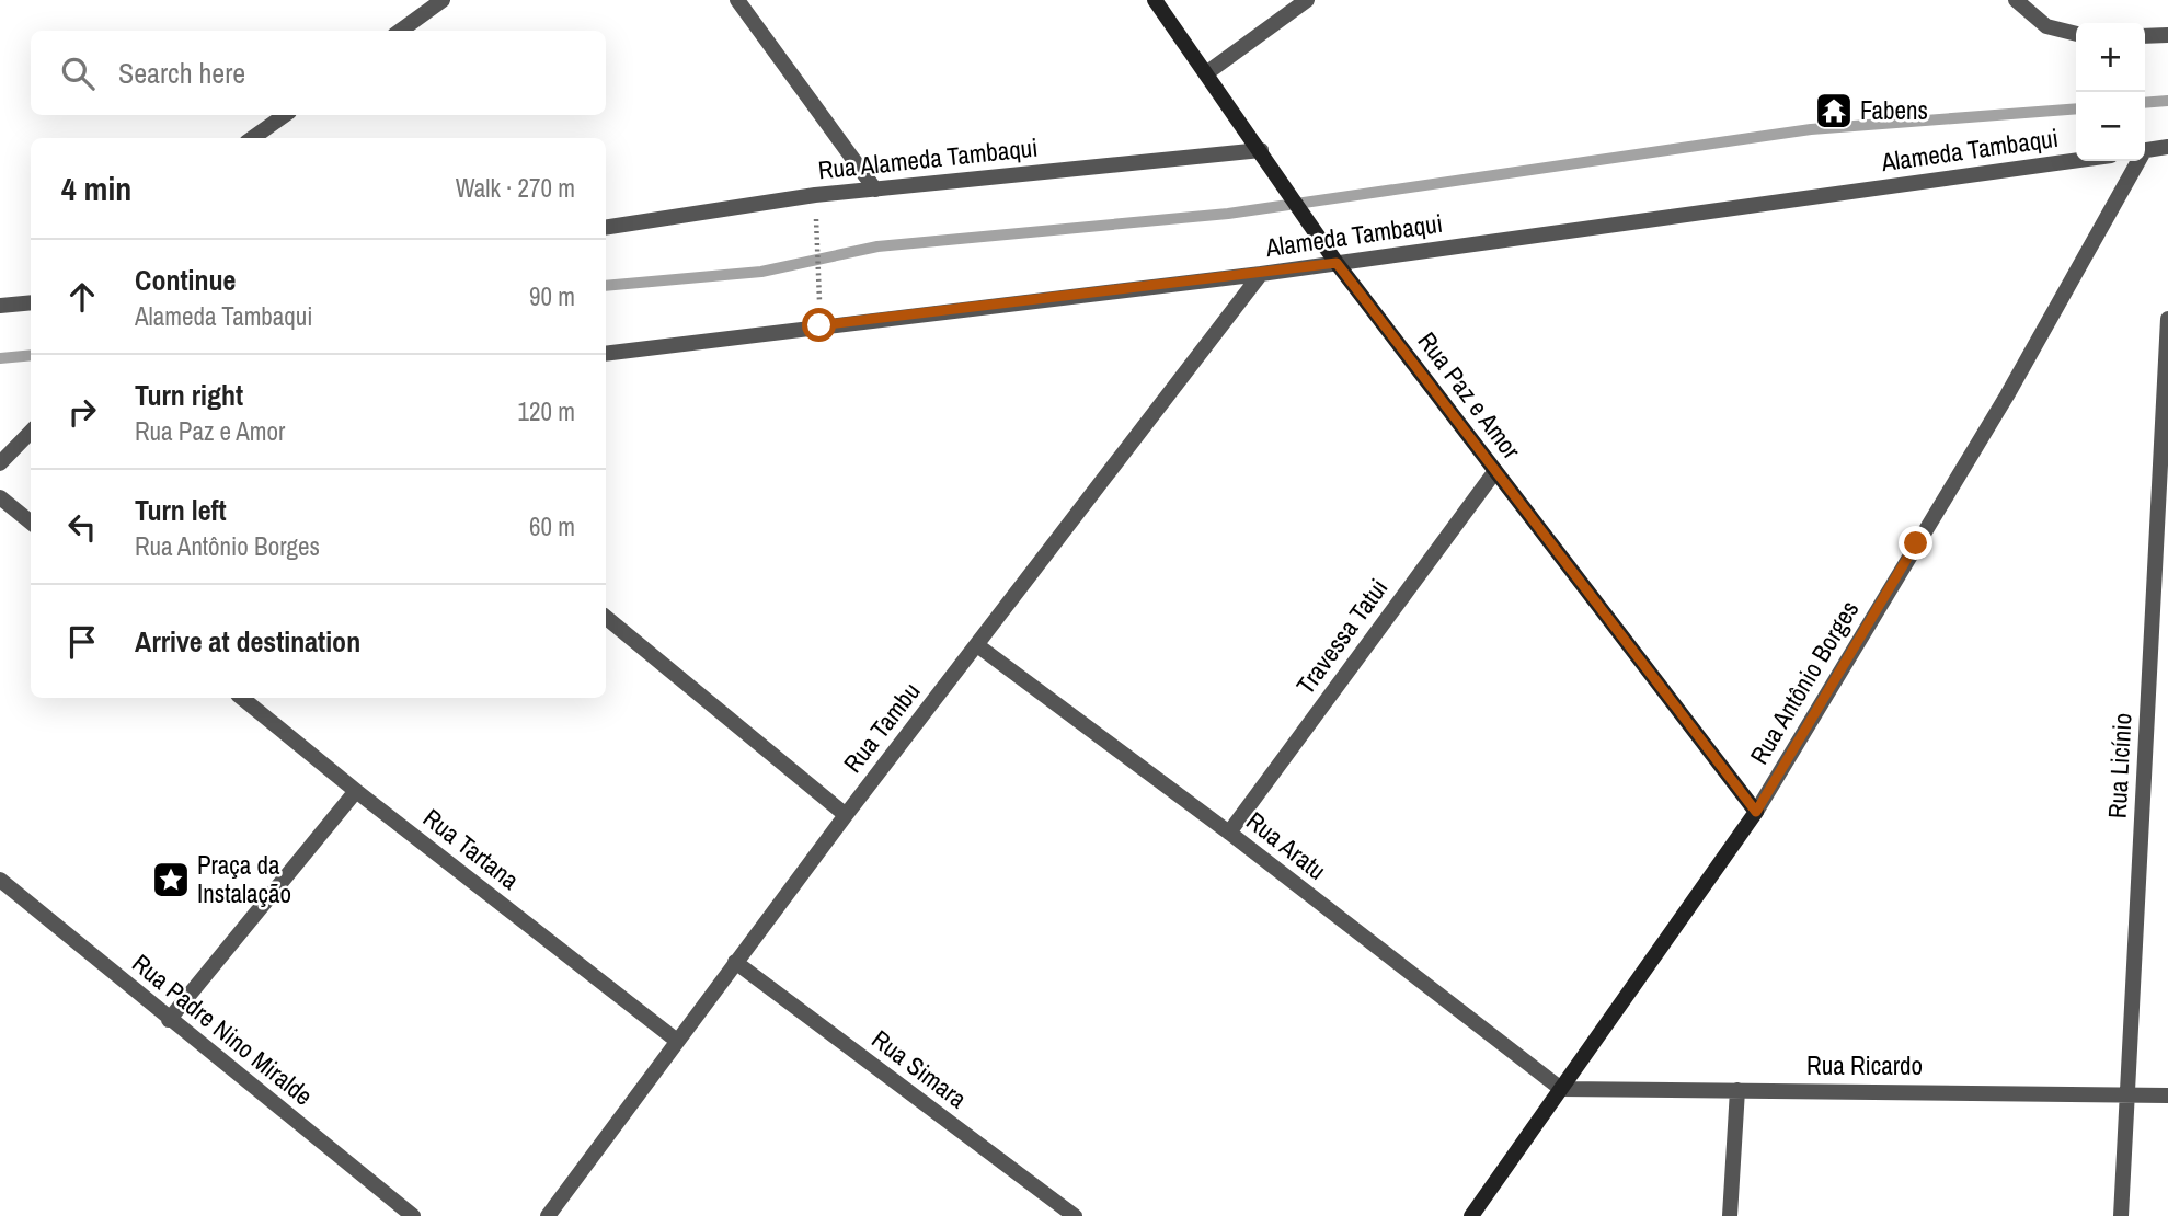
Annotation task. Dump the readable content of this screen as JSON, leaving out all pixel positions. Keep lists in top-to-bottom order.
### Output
{
  "streets": {
    "street": [
      "Alameda Tambaqui",
      "Rua Alameda Tambaqui",
      "Rua Paz e Amor",
      "Travessa Tatui",
      "Rua Antônio Borges",
      "Rua Tambu",
      "Rua Licínio",
      "Rua Aratu",
      "Rua Tartana",
      "Rua Padre Nino Miralde",
      "Rua Ricardo",
      "Rua Simara"
    ]
  },
  "crossings": [
    ["Alameda Tambaqui", "Rua Paz e Amor"],
    ["Alameda Tambaqui", "Rua Tambu"],
    ["Rua Alameda Tambaqui", "Rua Paz e Amor"],
    ["Rua Paz e Amor", "Travessa Tatui"],
    ["Rua Paz e Amor", "Rua Antônio Borges"],
    ["Travessa Tatui", "Rua Aratu"],
    ["Rua Antônio Borges", "Rua Aratu"],
    ["Rua Antônio Borges", "Rua Ricardo"],
    ["Rua Tambu", "Rua Aratu"],
    ["Rua Tambu", "Rua Tartana"],
    ["Rua Tambu", "Rua Simara"],
    ["Rua Licínio", "Rua Ricardo"],
    ["Rua Aratu", "Rua Ricardo"]
  ],
  "places": {
    "temple": ["Fabens"],
    "place": ["Praça da Instalação"]
  },
  "page": {
    "map_buttons": ["+", "−"],
    "search": "Search here",
    "heading": ["4 min", "Walk · 270 m"],
    "list": [
      ["Continue", "Alameda Tambaqui", "90 m"],
      ["Turn right", "Rua Paz e Amor", "120 m"],
      ["Turn left", "Rua Antônio Borges", "60 m"],
      "Arrive at destination"
    ]
  }
}
